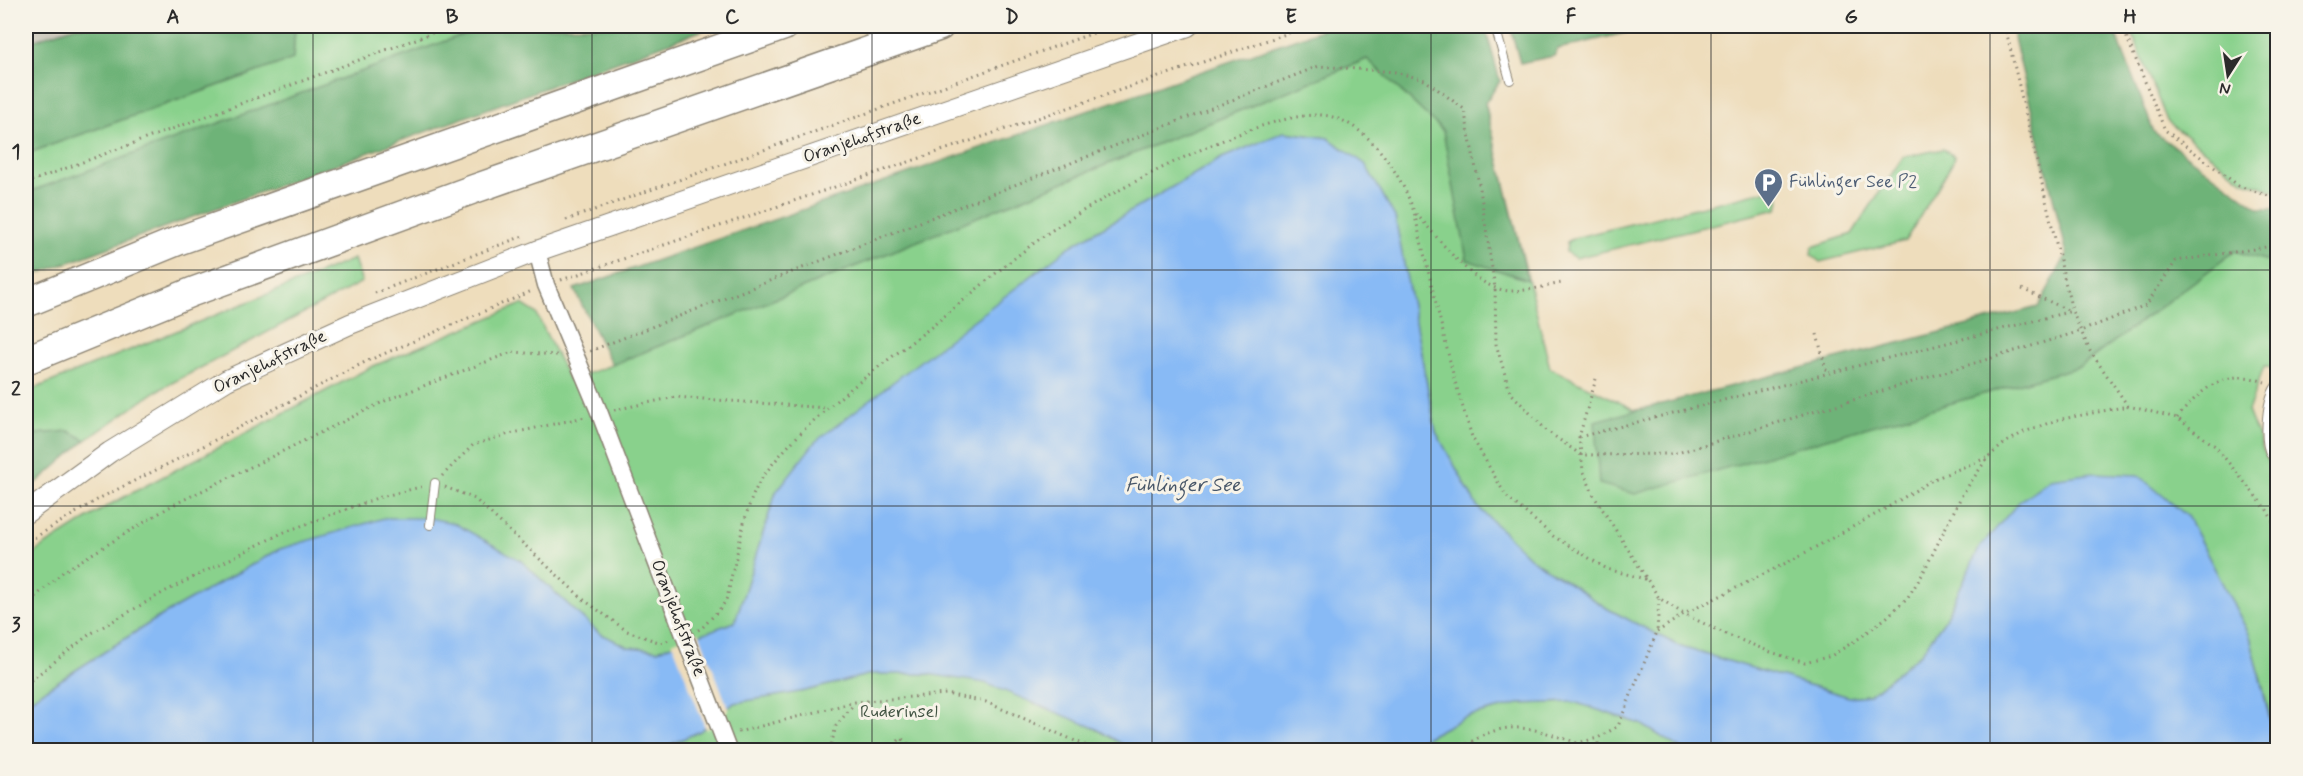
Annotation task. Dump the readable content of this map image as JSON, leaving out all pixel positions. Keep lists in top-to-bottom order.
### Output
{
  "streets": {
    "street": ["Oranjehofstraße"]
  },
  "water": ["Fühlinger See"],
  "parks": ["Ruderinsel"],
  "places": {
    "parking": ["Fühlinger See P2"]
  },
  "north": "bottom",
  "grid": {
    "columns": [
      "A",
      "B",
      "C",
      "D",
      "E",
      "F",
      "G",
      "H"
    ],
    "rows": ["1", "2", "3"]
  }
}
